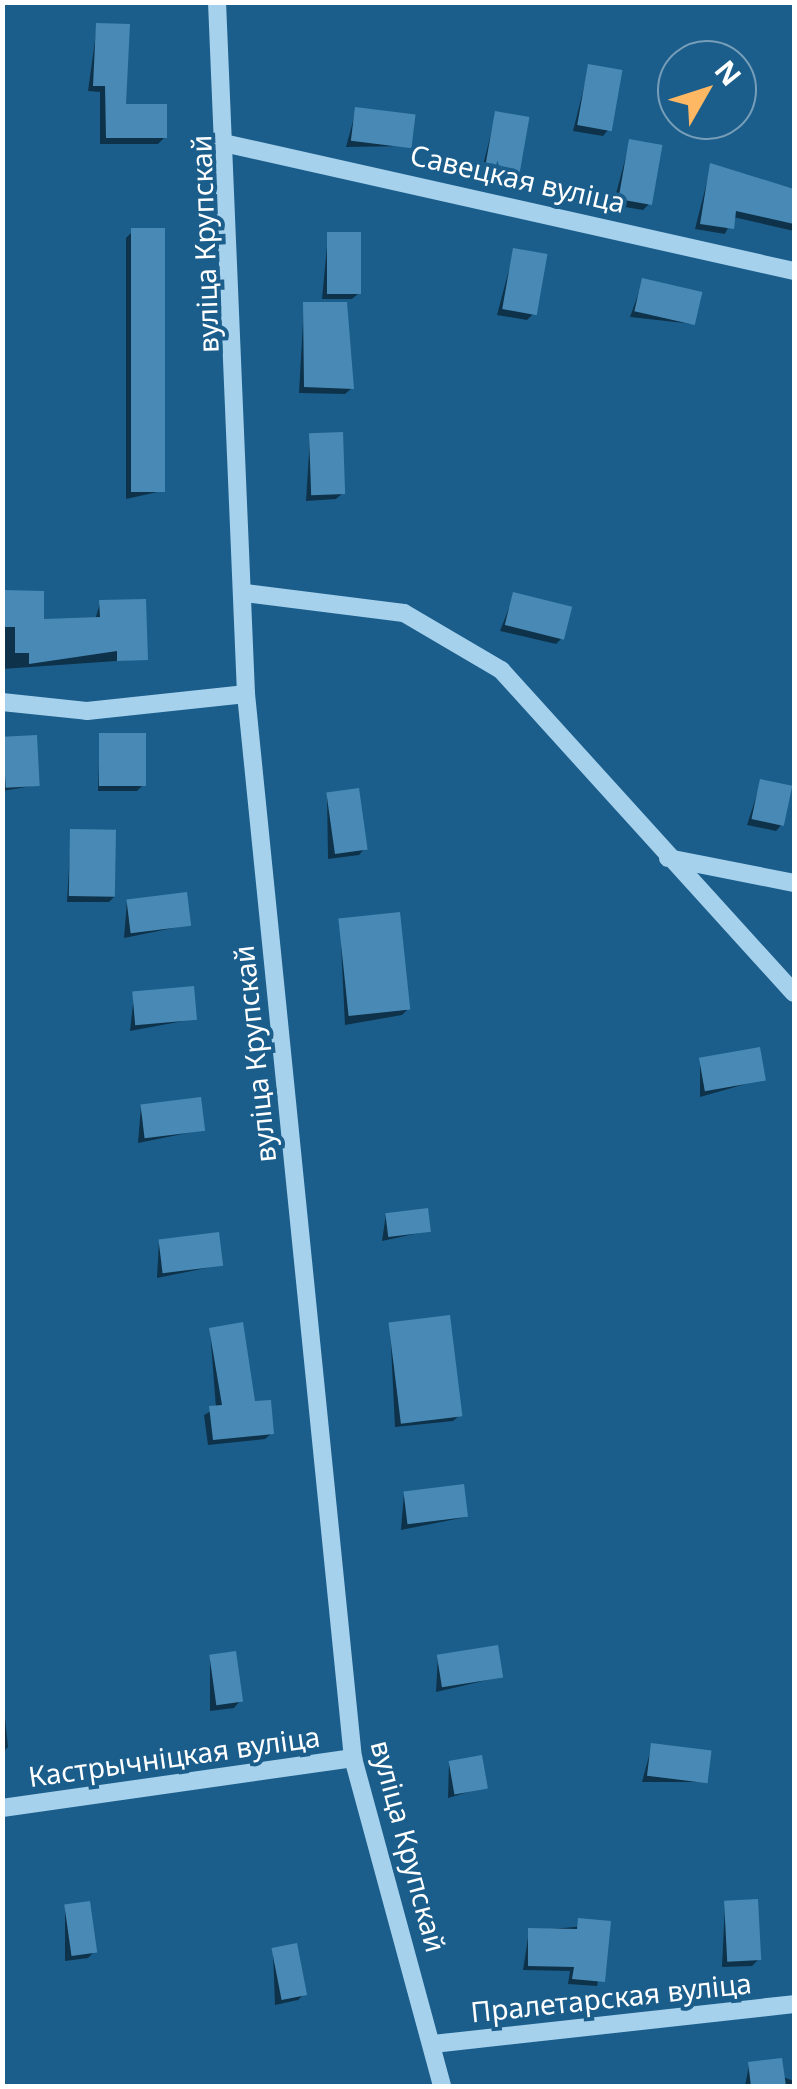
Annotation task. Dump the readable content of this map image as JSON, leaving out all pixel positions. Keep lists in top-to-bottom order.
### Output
{
  "streets": {
    "street": [
      "Савецкая вуліца",
      "вуліца Крупскай",
      "Кастрычніцкая вуліца",
      "Пралетарская вуліца"
    ]
  },
  "crossings": [
    ["Савецкая вуліца", "вуліца Крупскай"],
    ["вуліца Крупскай", "Кастрычніцкая вуліца"],
    ["вуліца Крупскай", "Пралетарская вуліца"]
  ],
  "north": "top right"
}
